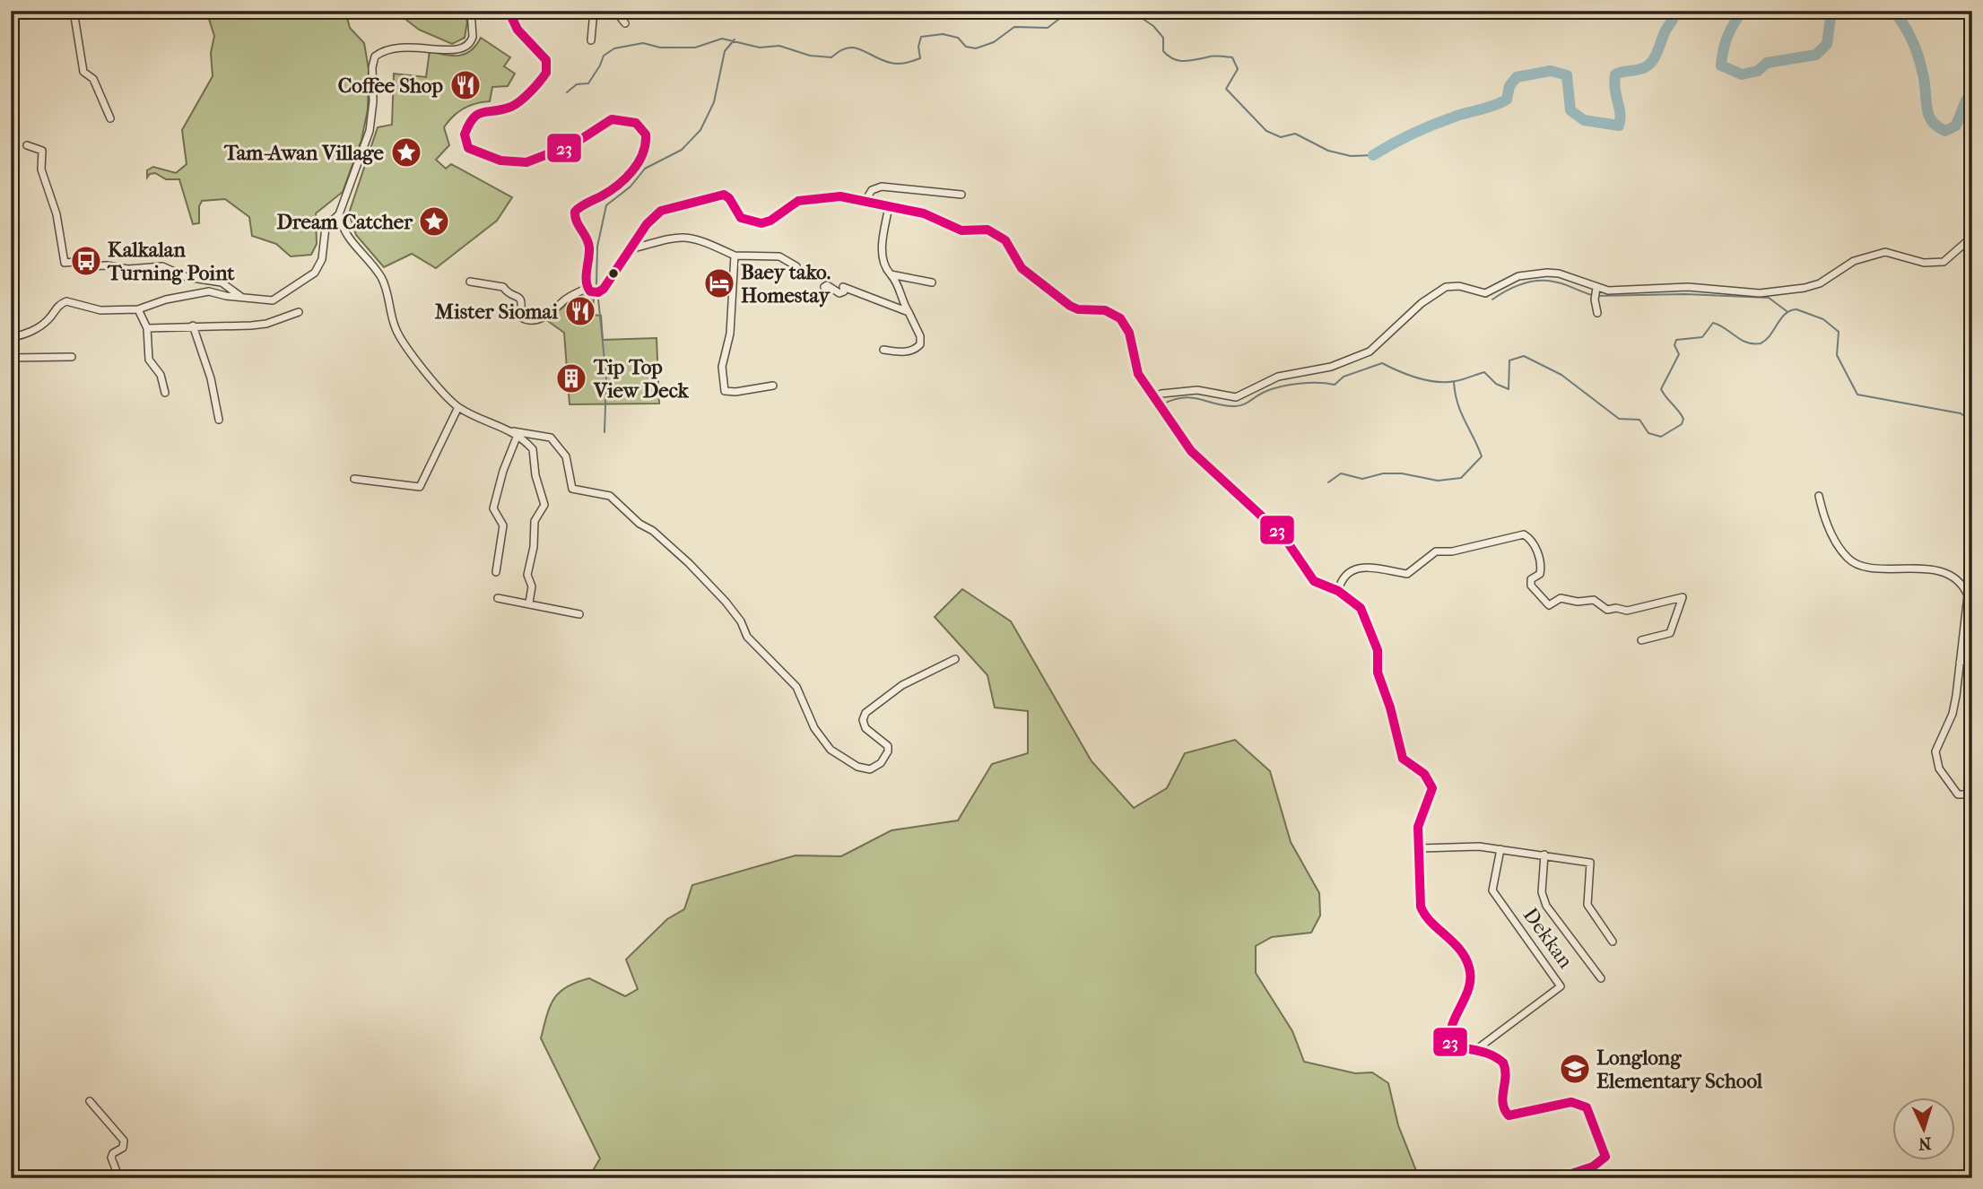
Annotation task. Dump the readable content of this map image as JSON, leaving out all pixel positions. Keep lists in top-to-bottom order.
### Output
{
  "streets": {
    "street": ["Dekkan"]
  },
  "places": {
    "restaurant": ["Coffee Shop", "Mister Siomai"],
    "place": ["Tam-Awan Village", "Dream Catcher"],
    "bus stop": ["Kalkalan Turning Point"],
    "hotel": ["Baey tako. Homestay"],
    "building": ["Tip Top View Deck"],
    "school or university": ["Longlong Elementary School"]
  },
  "lines": ["transit line 23"],
  "north": "bottom"
}
